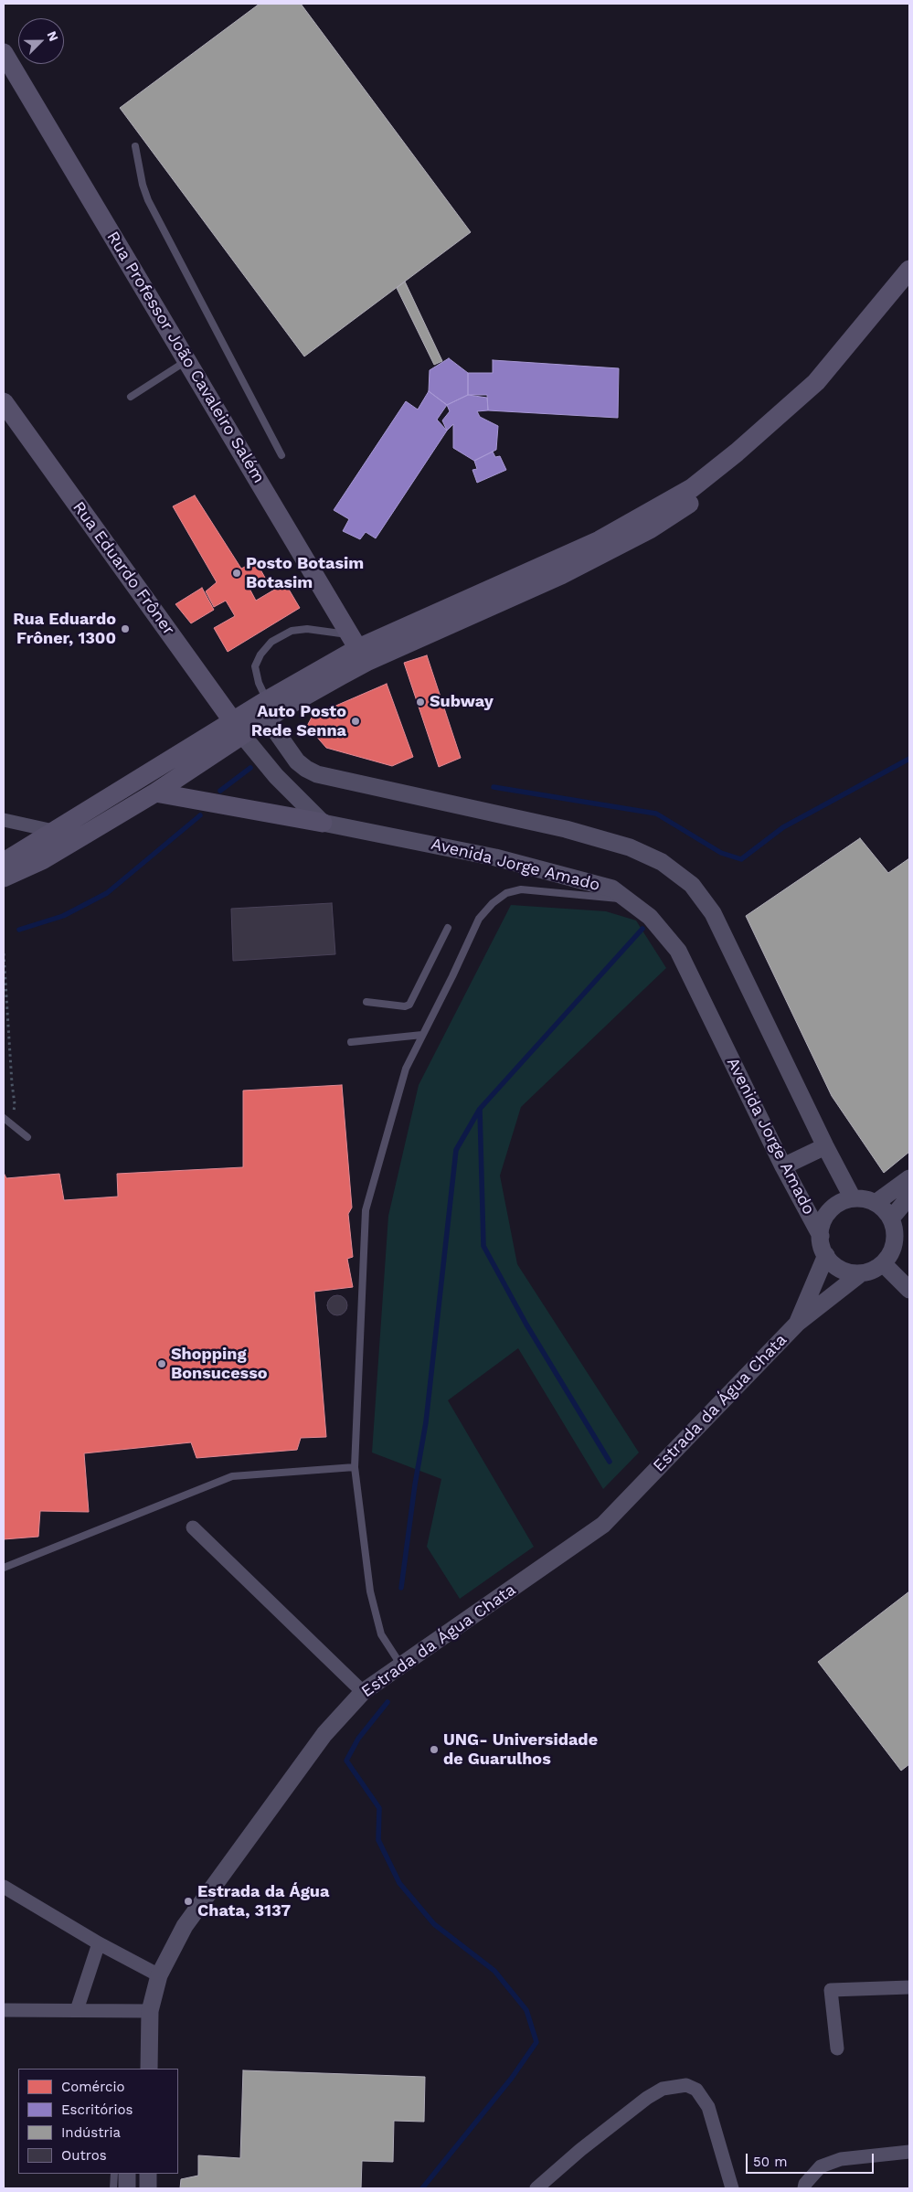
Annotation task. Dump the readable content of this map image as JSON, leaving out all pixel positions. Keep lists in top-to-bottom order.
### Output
{
  "streets": {
    "main road": ["Rua Professor João Cavaleiro Salém", "Rua Eduardo Frôner"],
    "street": ["Avenida Jorge Amado", "Estrada da Água Chata"]
  },
  "crossings": [
    ["Avenida Jorge Amado", "Estrada da Água Chata"]
  ],
  "places": [
    "Posto Botasim Botasim",
    "Rua Eduardo Frôner, 1300",
    "Subway",
    "Auto Posto Rede Senna",
    "Shopping Bonsucesso",
    "UNG- Universidade de Guarulhos",
    "Estrada da Água Chata, 3137"
  ],
  "legend": [
    "Comércio",
    "Escritórios",
    "Indústria",
    "Outros"
  ],
  "scale_bar": "50 m",
  "north": "top right"
}
